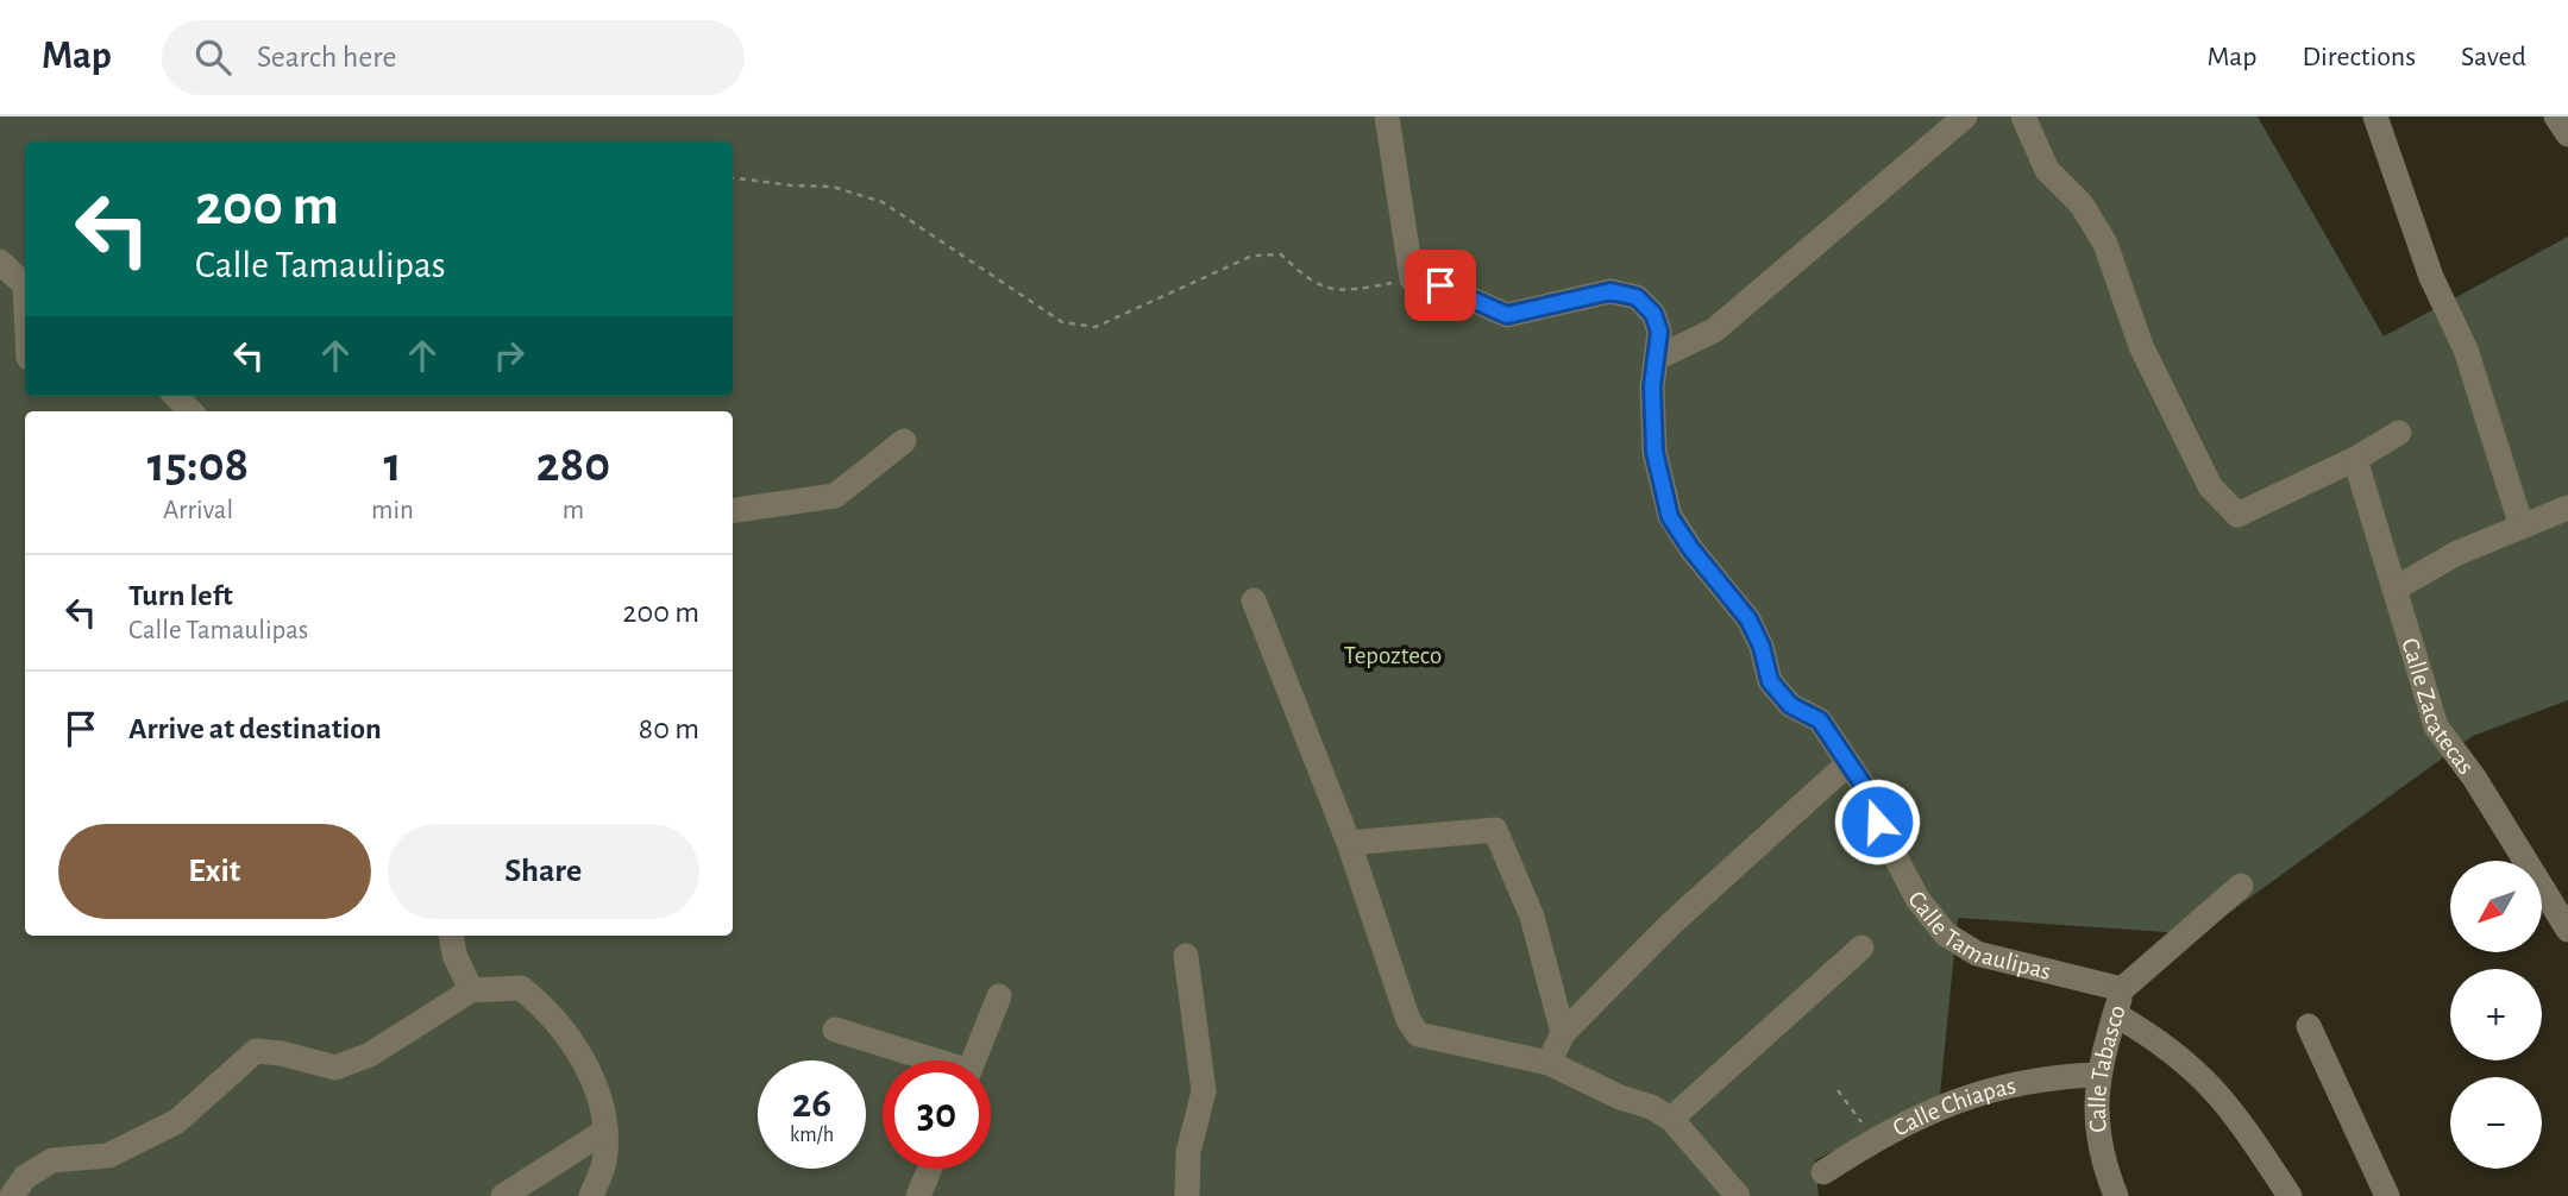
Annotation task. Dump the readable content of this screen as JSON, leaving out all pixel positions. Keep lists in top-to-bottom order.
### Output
{
  "streets": {
    "street": [
      "Calle Zacatecas",
      "Calle Tamaulipas",
      "Calle Tabasco",
      "Calle Chiapas"
    ]
  },
  "crossings": [
    ["Calle Tamaulipas", "Calle Tabasco"],
    ["Calle Tabasco", "Calle Chiapas"]
  ],
  "parks": ["Tepozteco"],
  "north": "bottom left",
  "page": {
    "header": "Map",
    "search": "Search here",
    "nav": ["Map", "Directions", "Saved"],
    "turn": ["200 m", "Calle Tamaulipas"],
    "eta": [
      "15:08",
      "Arrival",
      "1",
      "min",
      "280",
      "m"
    ],
    "list": [
      {
        "name": "Turn left",
        "note": "Calle Tamaulipas",
        "value": "200 m"
      },
      {
        "name": "Arrive at destination",
        "value": "80 m"
      }
    ],
    "buttons": ["Exit", "Share"],
    "map_buttons": ["+", "−"],
    "speed": "26 km/h",
    "limit": "30"
  }
}
